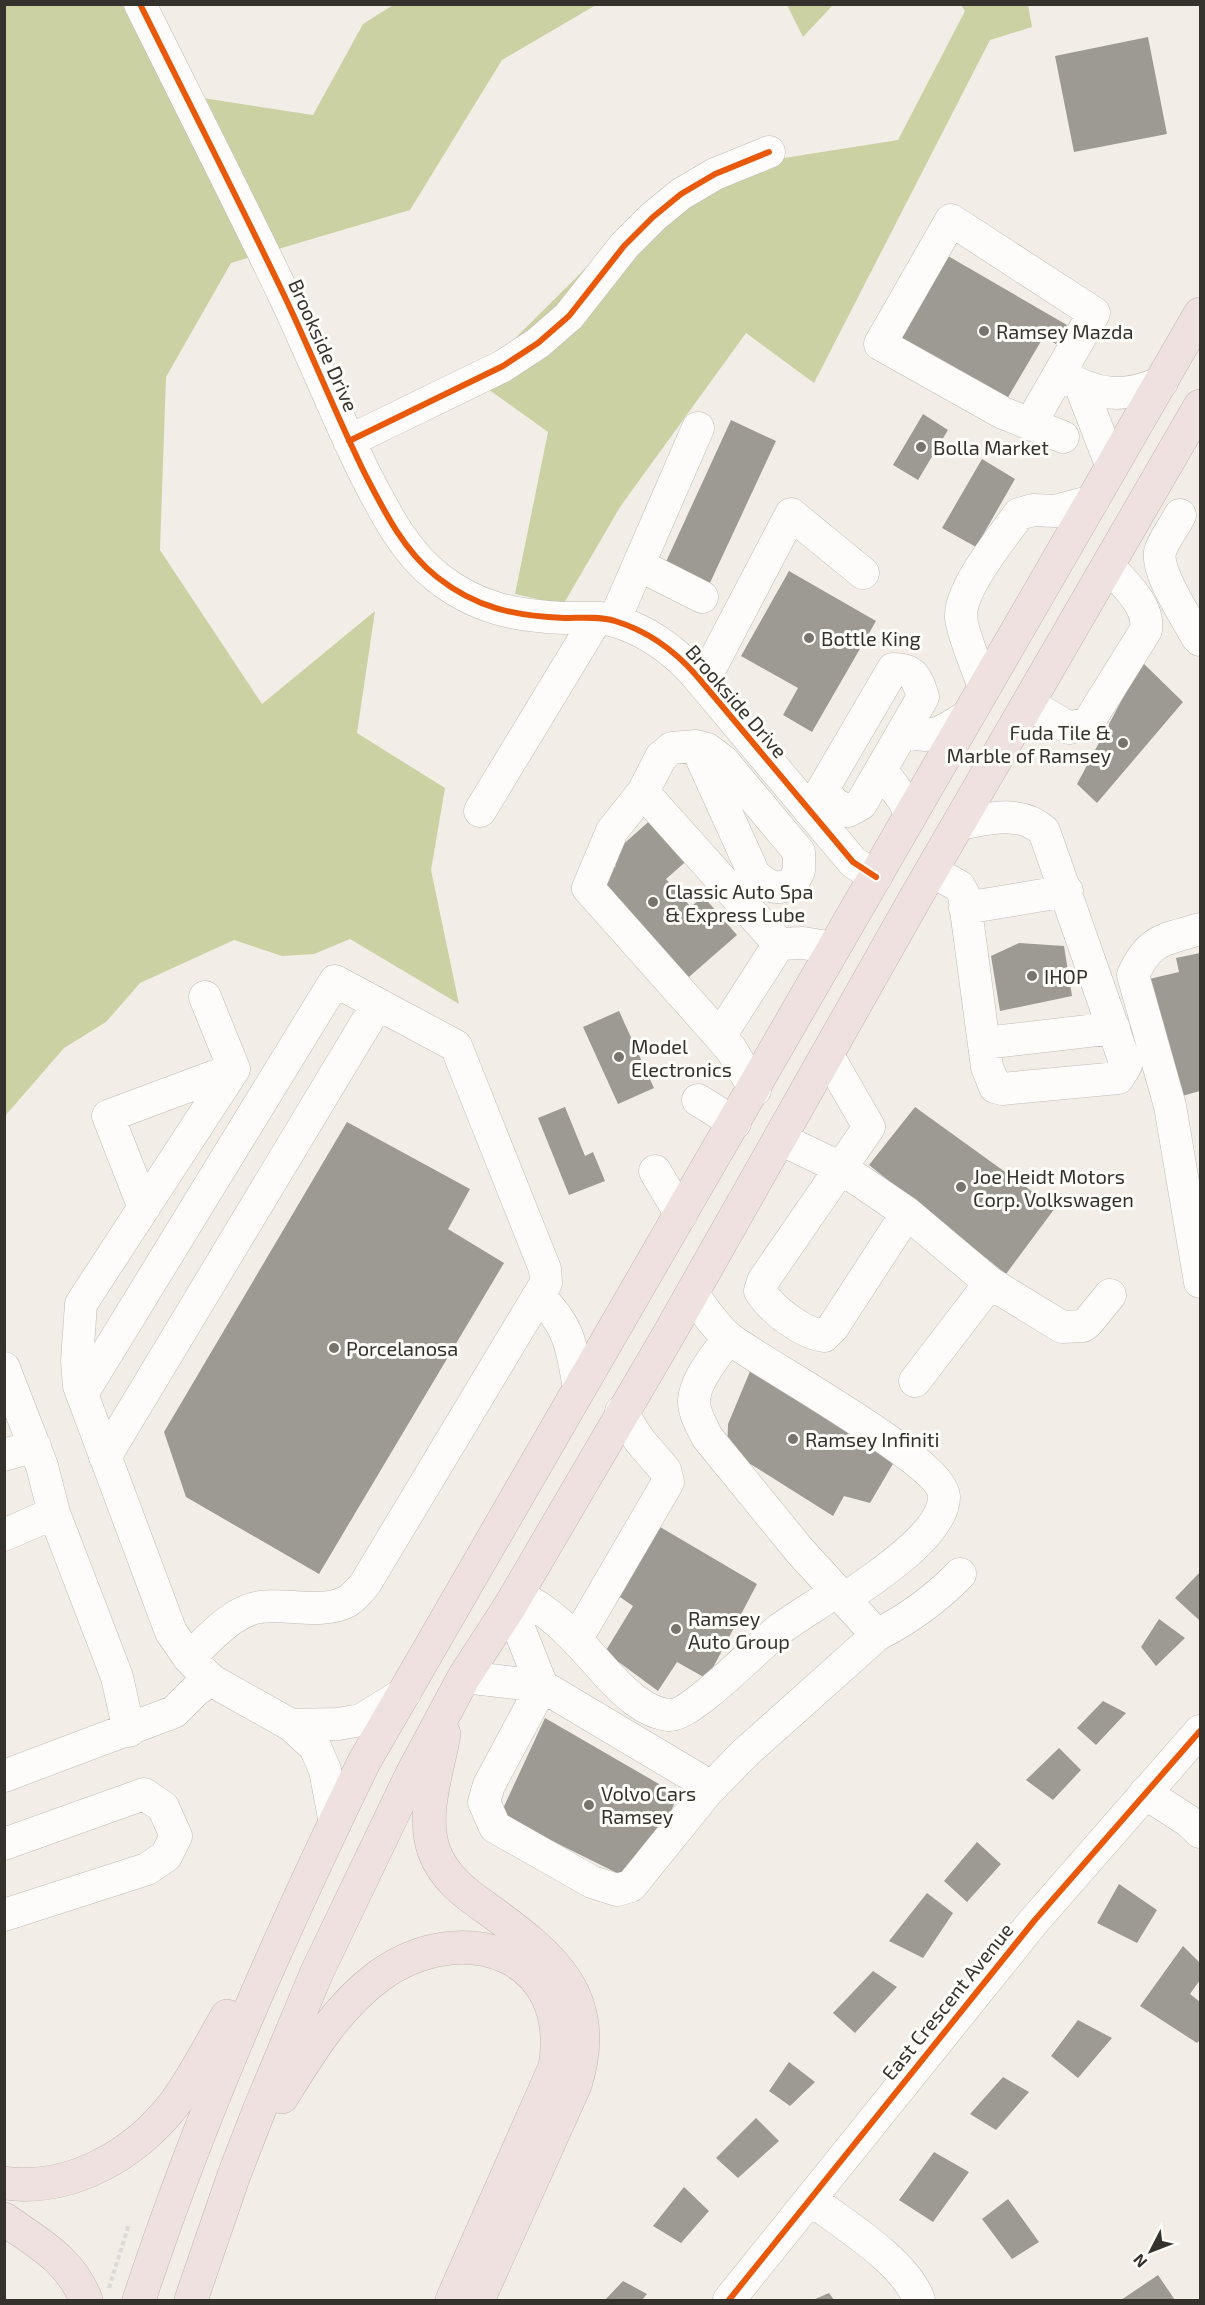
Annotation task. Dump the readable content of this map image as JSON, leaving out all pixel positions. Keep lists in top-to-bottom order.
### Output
{
  "streets": {
    "street": ["Brookside Drive", "East Crescent Avenue"]
  },
  "places": [
    "Ramsey Mazda",
    "Bolla Market",
    "Bottle King",
    "Fuda Tile & Marble of Ramsey",
    "Classic Auto Spa & Express Lube",
    "IHOP",
    "Model Electronics",
    "Joe Heidt Motors Corp. Volkswagen",
    "Porcelanosa",
    "Ramsey Infiniti",
    "Ramsey Auto Group",
    "Volvo Cars Ramsey"
  ],
  "north": "bottom left"
}
